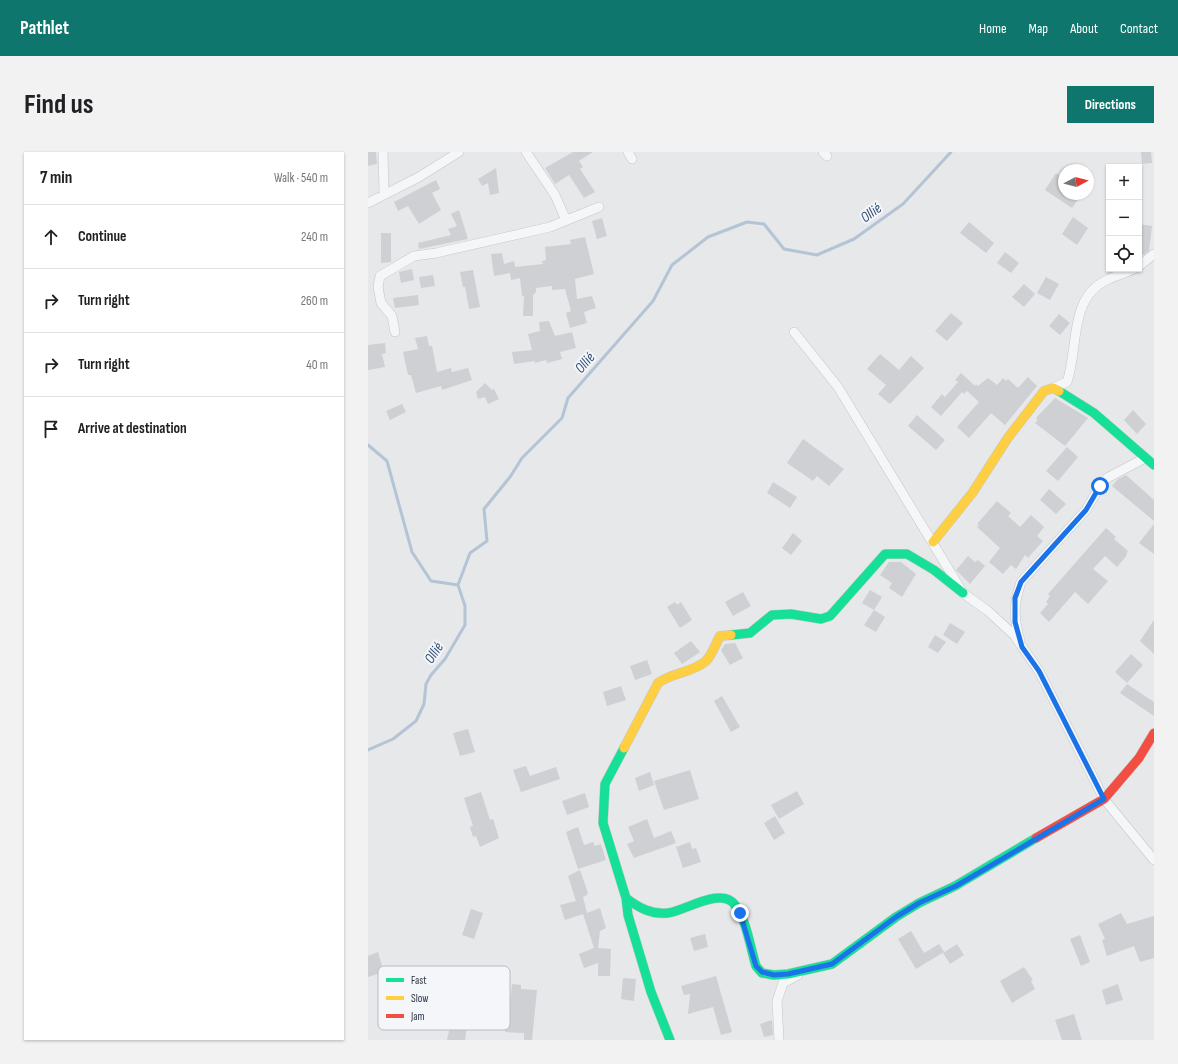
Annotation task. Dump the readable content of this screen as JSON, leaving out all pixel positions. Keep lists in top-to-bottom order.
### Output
{
  "water": ["Ollié"],
  "legend": ["Fast", "Slow", "Jam"],
  "north": "right",
  "page": {
    "header": "Pathlet",
    "nav": [
      "Home",
      "Map",
      "About",
      "Contact"
    ],
    "buttons": "Directions",
    "title": "Find us",
    "heading": ["7 min", "Walk · 540 m"],
    "map_buttons": ["+", "−"],
    "list": [
      ["Continue", "240 m"],
      ["Turn right", "260 m"],
      ["Turn right", "40 m"],
      "Arrive at destination"
    ]
  }
}
